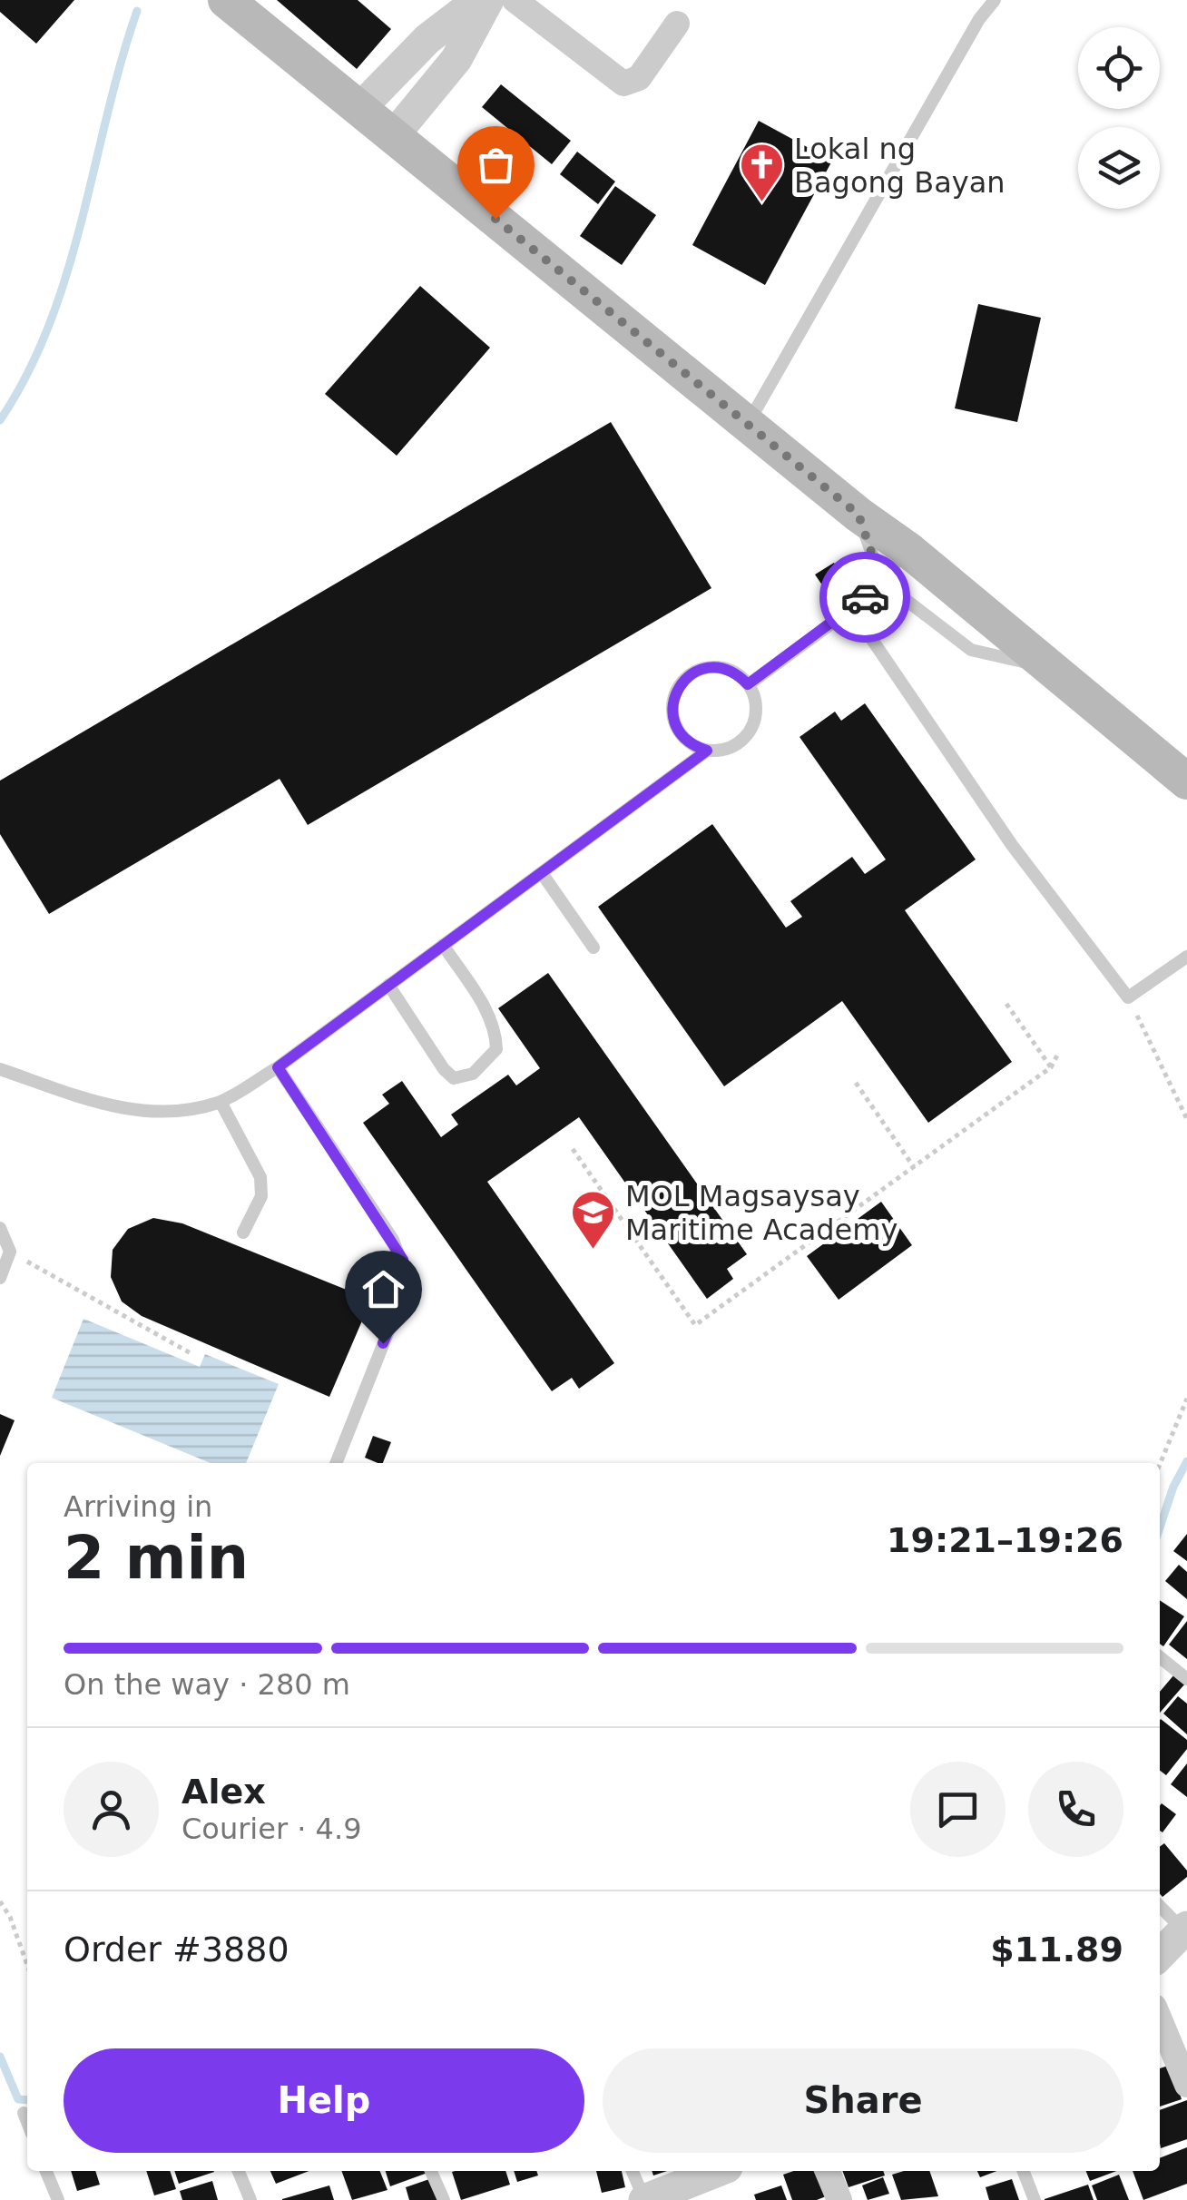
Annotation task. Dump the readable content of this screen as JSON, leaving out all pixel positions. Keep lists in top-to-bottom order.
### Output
{
  "places": {
    "church": ["Lokal ng Bagong Bayan"],
    "school or university": ["MOL Magsaysay Maritime Academy"]
  },
  "page": {
    "heading": ["2 min", "Arriving in", "19:21–19:26"],
    "panel": [
      "Alex",
      "Courier · 4.9",
      "Order #3880",
      "$11.89"
    ],
    "bar": "On the way · 280 m",
    "buttons": ["Help", "Share"]
  }
}
